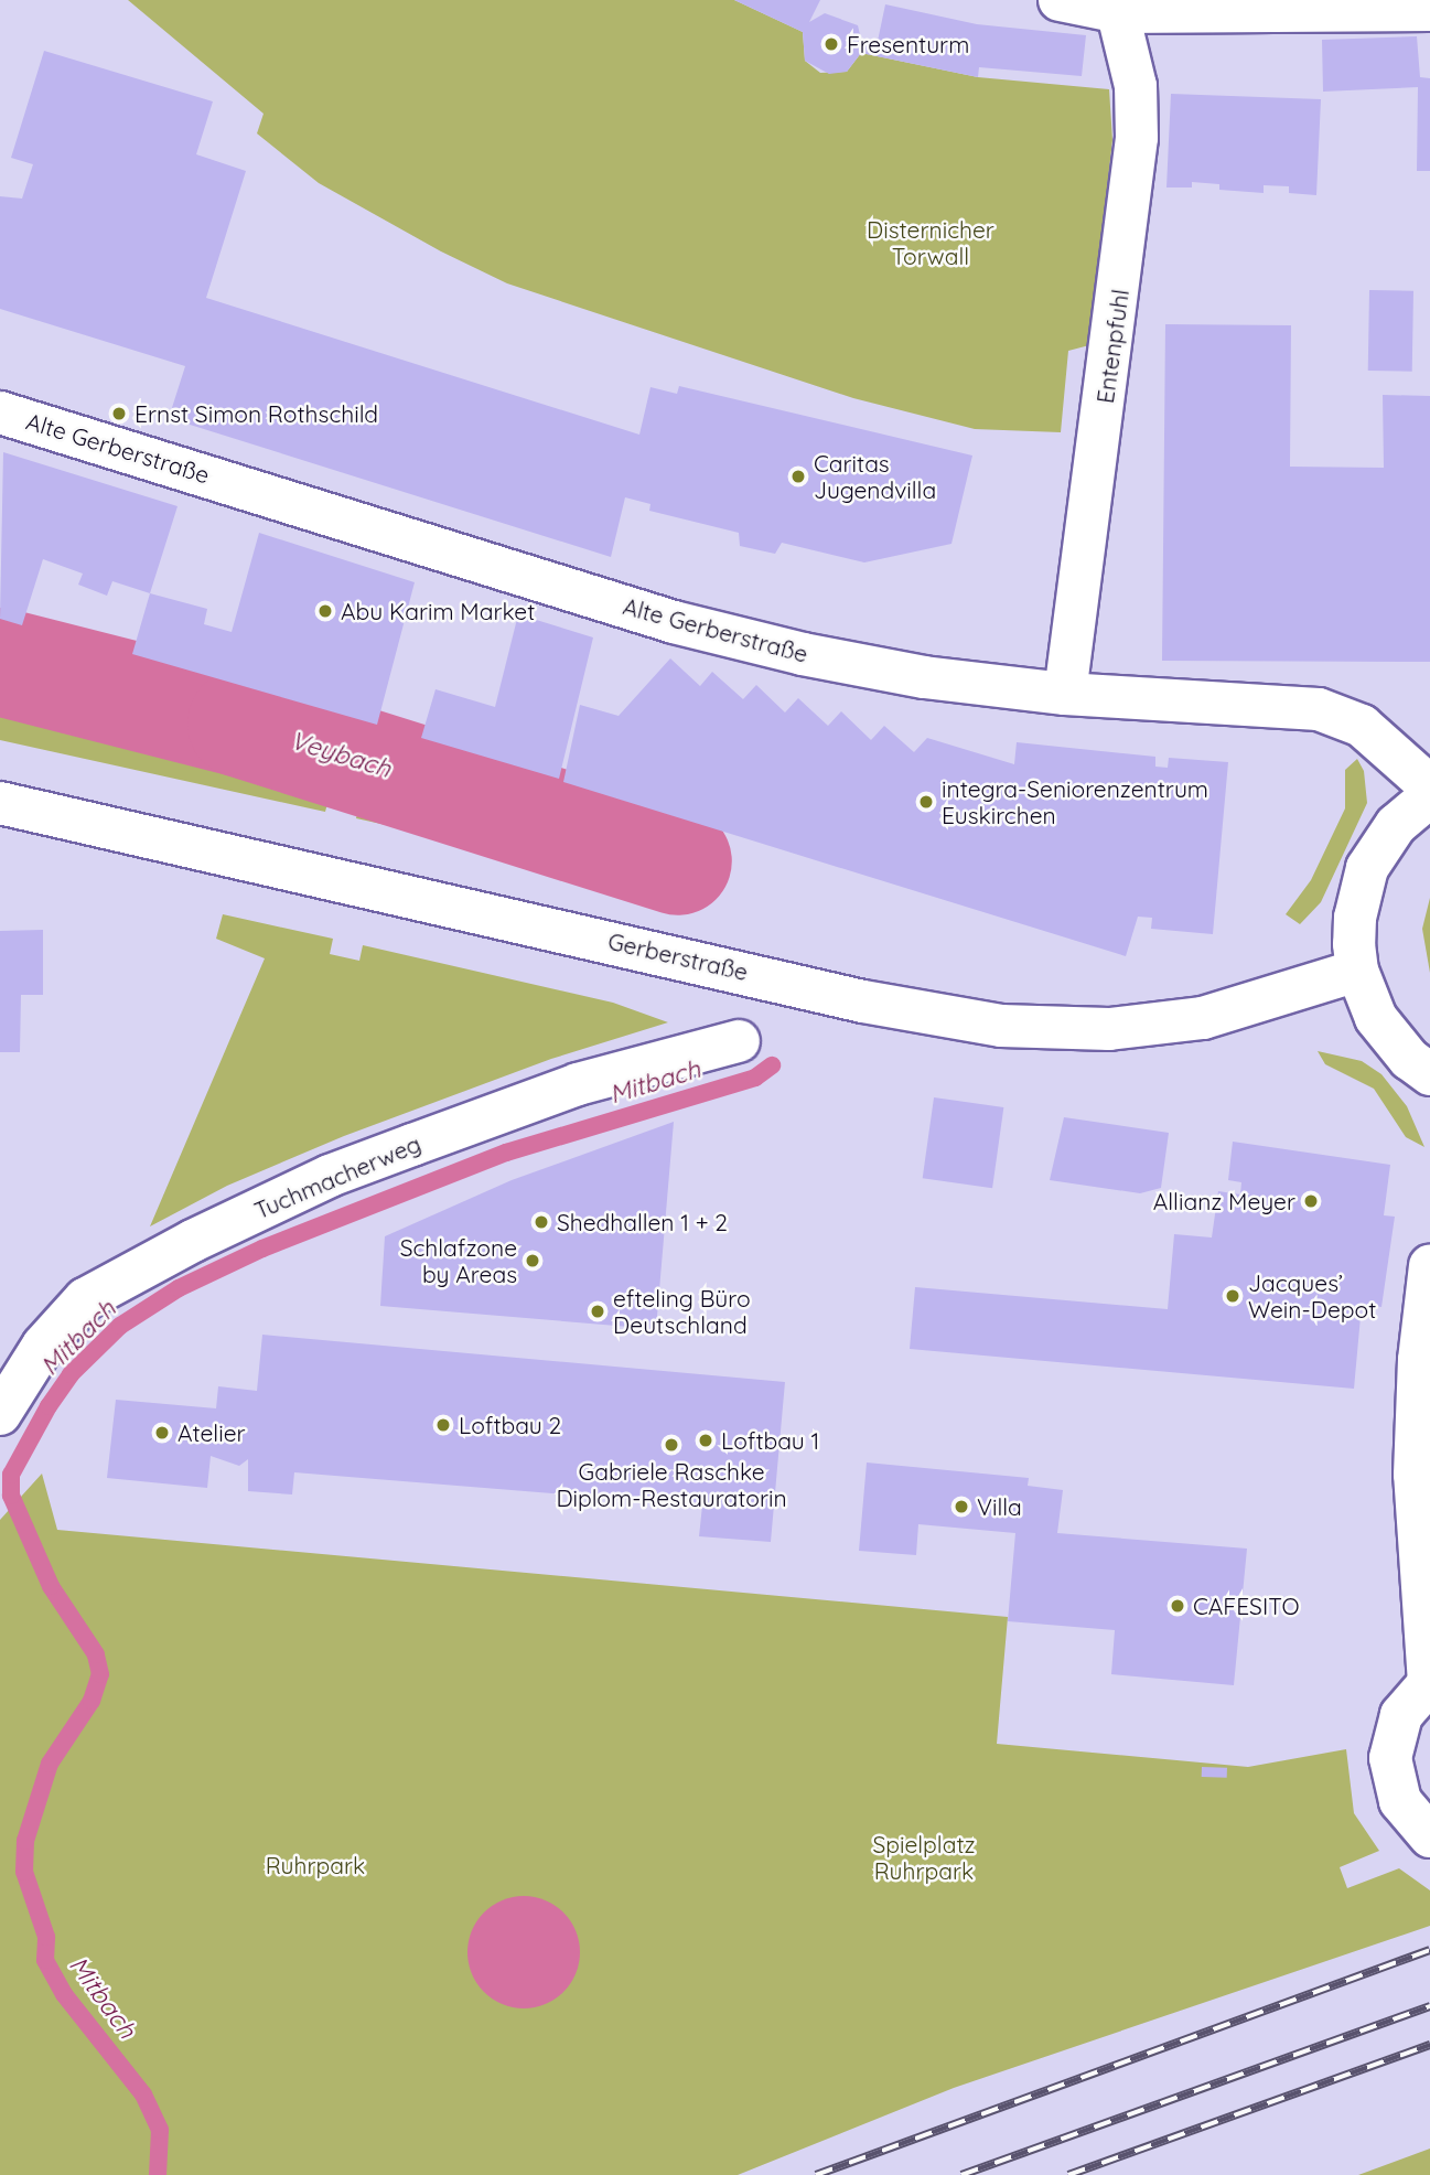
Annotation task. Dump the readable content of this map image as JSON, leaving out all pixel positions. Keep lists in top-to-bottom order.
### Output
{
  "streets": {
    "street": [
      "Entenpfuhl",
      "Alte Gerberstraße",
      "Gerberstraße",
      "Tuchmacherweg"
    ]
  },
  "crossings": [
    ["Entenpfuhl", "Alte Gerberstraße"]
  ],
  "water": ["Veybach", "Mitbach"],
  "parks": ["Disternicher Torwall", "Spielplatz Ruhrpark", "Ruhrpark"],
  "places": [
    "Fresenturm",
    "Ernst Simon Rothschild",
    "Caritas Jugendvilla",
    "Abu Karim Market",
    "integra-Seniorenzentrum Euskirchen",
    "Allianz Meyer",
    "Shedhallen 1 + 2",
    "Schlafzone by Areas",
    "Jacques’ Wein-Depot",
    "efteling Büro Deutschland",
    "Loftbau 2",
    "Atelier",
    "Loftbau 1",
    "Gabriele Raschke Diplom-Restauratorin",
    "Villa",
    "CAFESITO"
  ]
}
